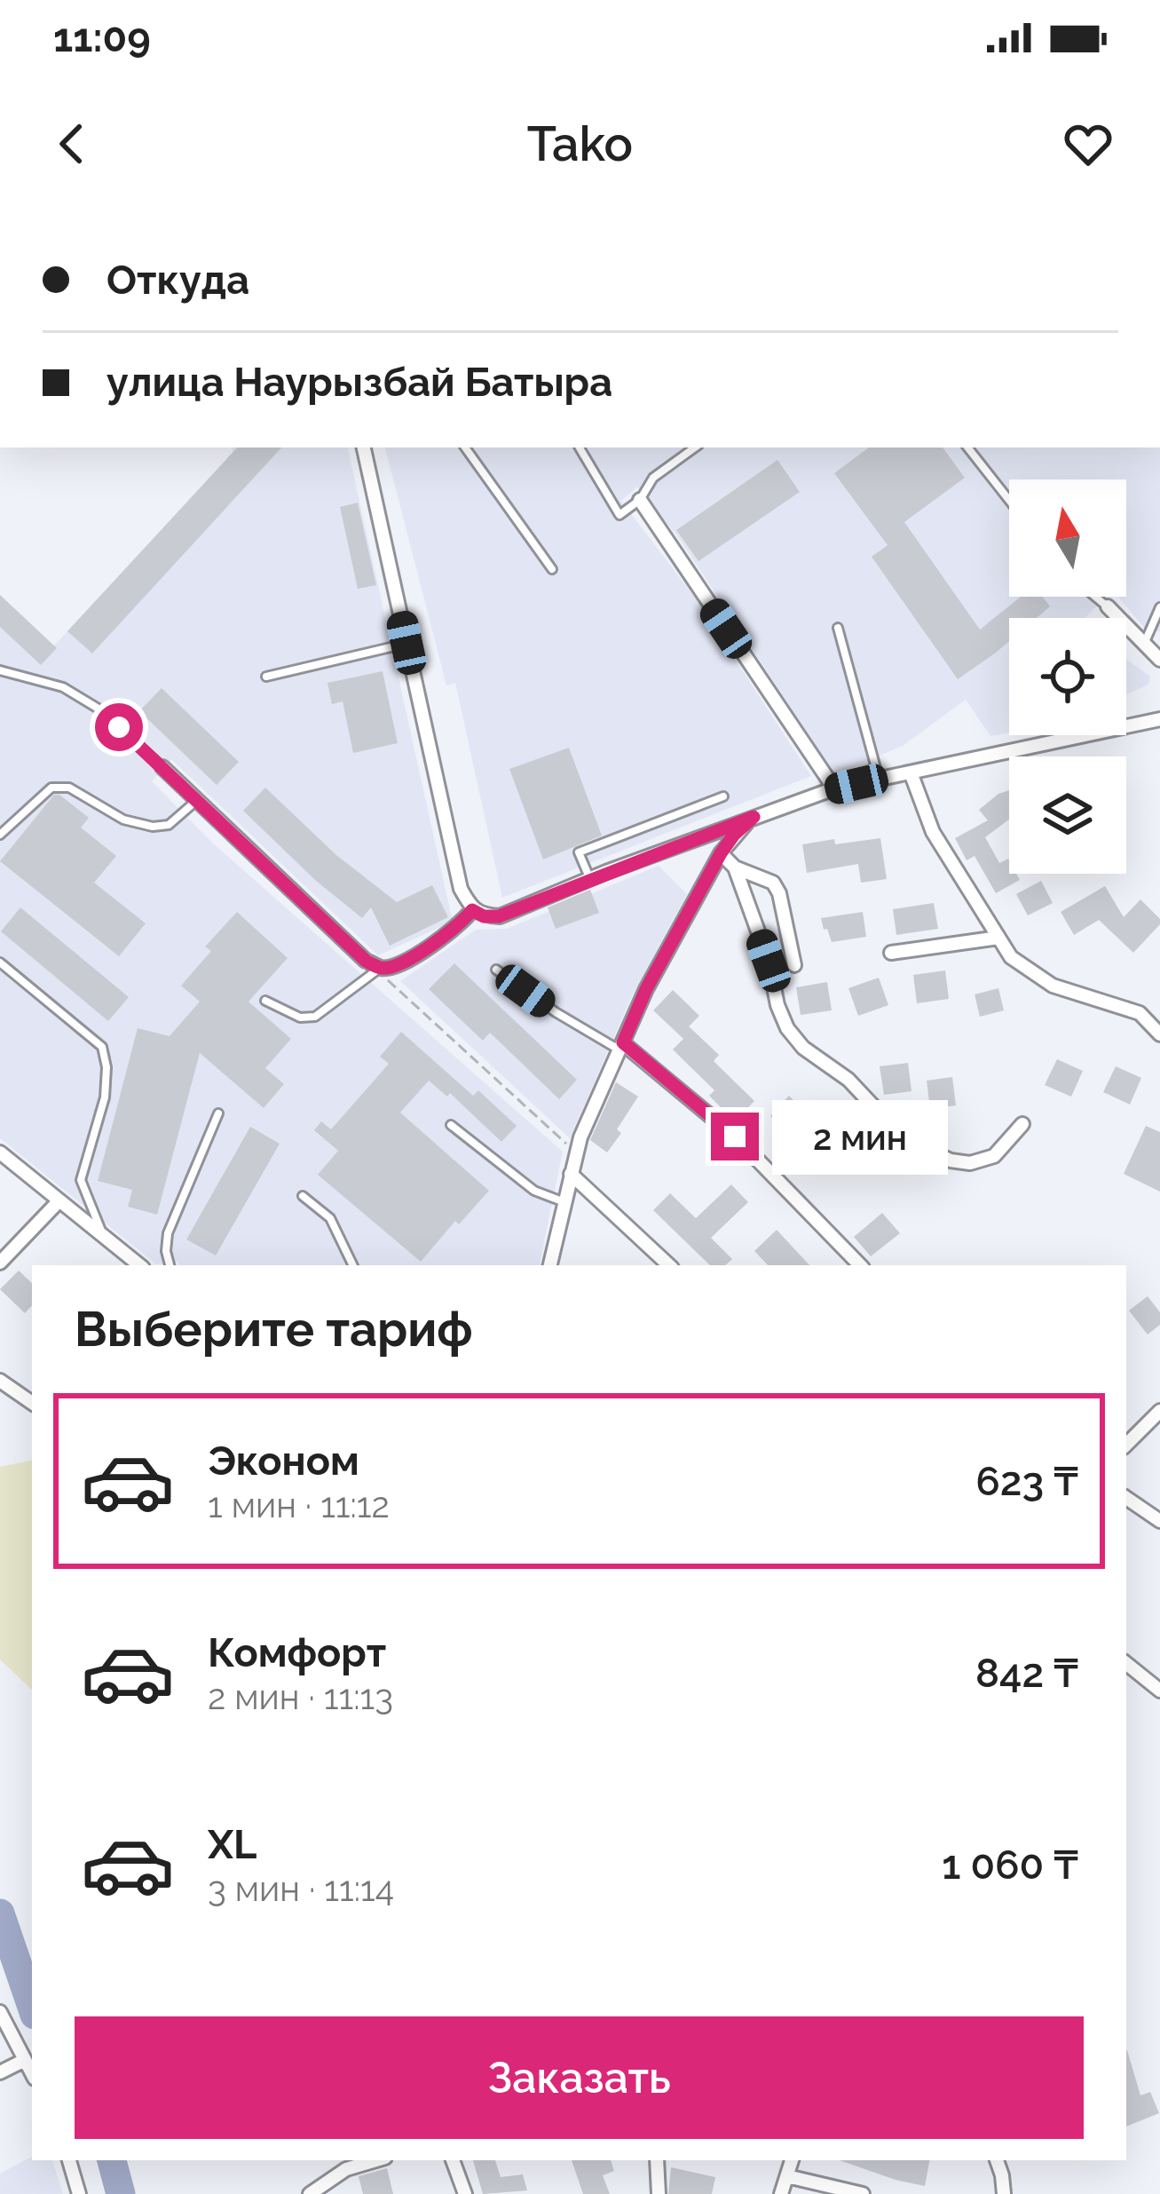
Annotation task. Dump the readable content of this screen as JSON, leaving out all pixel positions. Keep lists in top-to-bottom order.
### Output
{
  "north": "top",
  "page": {
    "status": "11:09",
    "header": "Tako",
    "banner": ["Откуда", "улица Наурызбай Батыра"],
    "bubble": "2 мин",
    "heading": "Выберите тариф",
    "list": [
      {
        "name": "Эконом",
        "note": "1 мин · 11:12",
        "value": "623 ₸"
      },
      {
        "name": "Комфорт",
        "note": "2 мин · 11:13",
        "value": "842 ₸"
      },
      {
        "name": "XL",
        "note": "3 мин · 11:14",
        "value": "1 060 ₸"
      }
    ],
    "buttons": "Заказать"
  }
}
